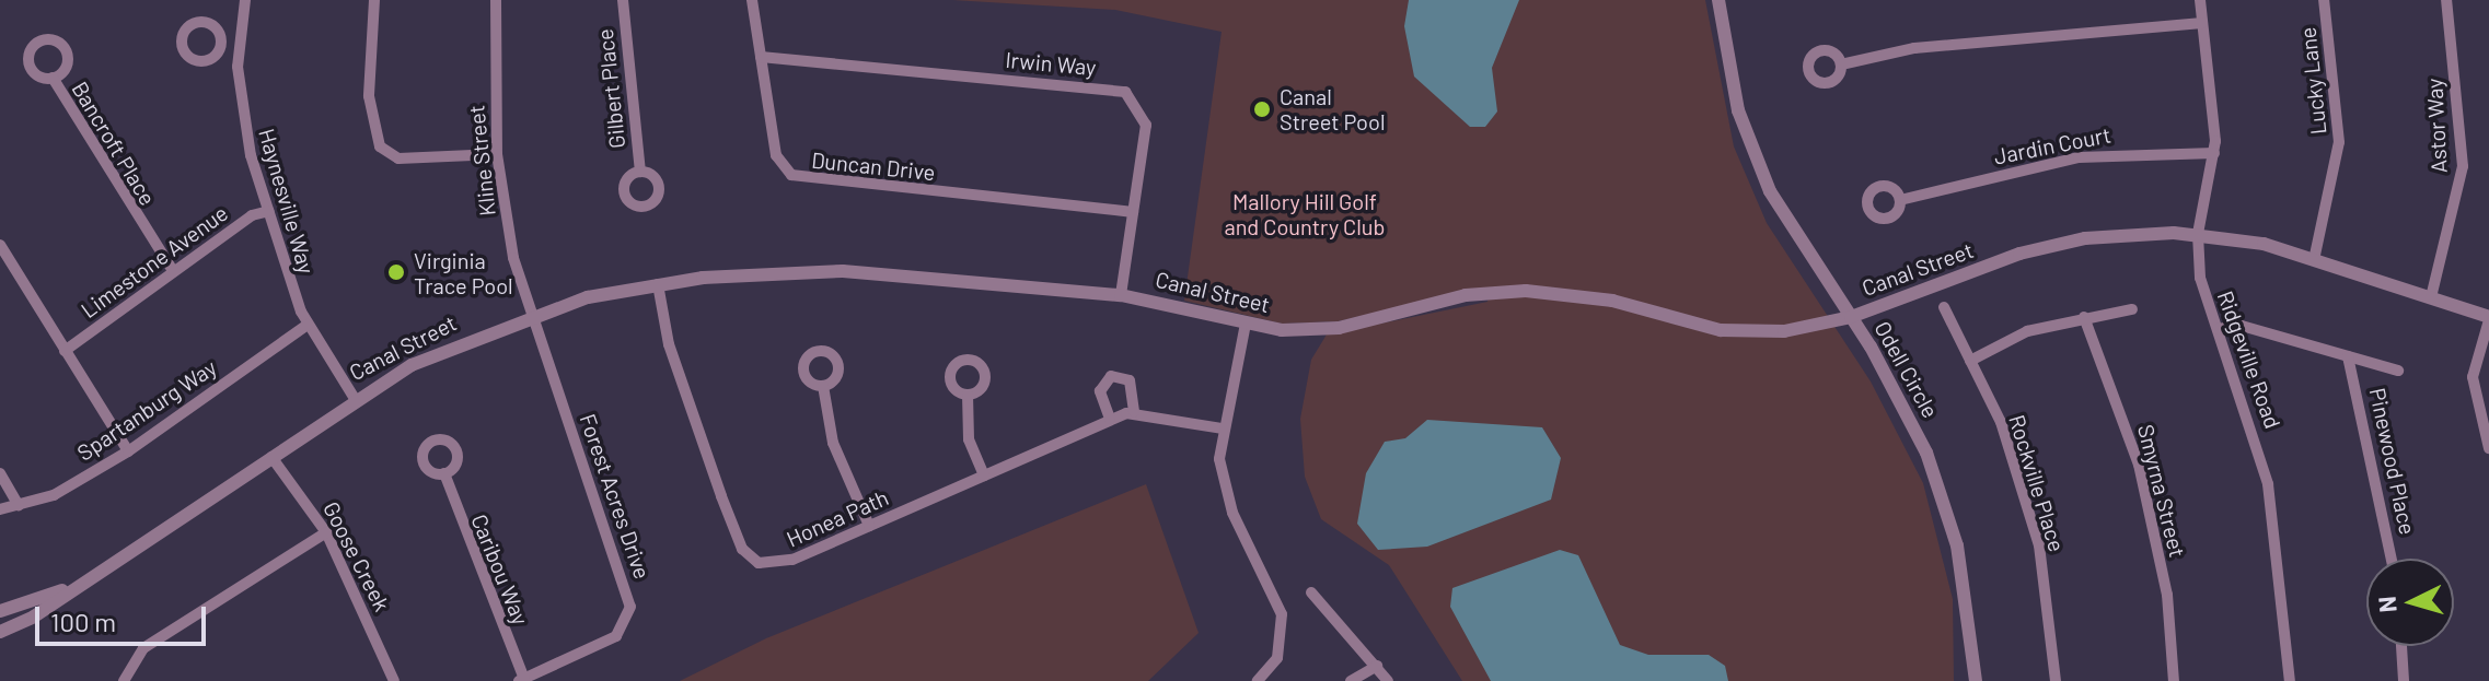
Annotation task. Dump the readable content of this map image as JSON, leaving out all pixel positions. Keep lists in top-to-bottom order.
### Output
{
  "streets": {
    "street": [
      "Irwin Way",
      "Lucky Lane",
      "Gilbert Place",
      "Astor Way",
      "Bancroft Place",
      "Jardin Court",
      "Kline Street",
      "Duncan Drive",
      "Haynesville Way",
      "Limestone Avenue",
      "Canal Street",
      "Ridgeville Road",
      "Odell Circle",
      "Spartanburg Way",
      "Pinewood Place",
      "Rockville Place",
      "Smyrna Street",
      "Forest Acres Drive",
      "Honea Path",
      "Goose Creek",
      "Caribou Way"
    ]
  },
  "crossings": [
    ["Irwin Way", "Duncan Drive"],
    ["Irwin Way", "Canal Street"],
    ["Lucky Lane", "Canal Street"],
    ["Astor Way", "Canal Street"],
    ["Bancroft Place", "Limestone Avenue"],
    ["Jardin Court", "Ridgeville Road"],
    ["Kline Street", "Canal Street"],
    ["Kline Street", "Forest Acres Drive"],
    ["Haynesville Way", "Limestone Avenue"],
    ["Haynesville Way", "Canal Street"],
    ["Haynesville Way", "Spartanburg Way"],
    ["Canal Street", "Ridgeville Road"],
    ["Canal Street", "Odell Circle"],
    ["Canal Street", "Forest Acres Drive"],
    ["Canal Street", "Honea Path"],
    ["Canal Street", "Goose Creek"],
    ["Forest Acres Drive", "Caribou Way"]
  ],
  "parks": ["Mallory Hill Golf and Country Club"],
  "places": ["Canal Street Pool", "Virginia Trace Pool"],
  "scale_bar": "100 m",
  "north": "left"
}
